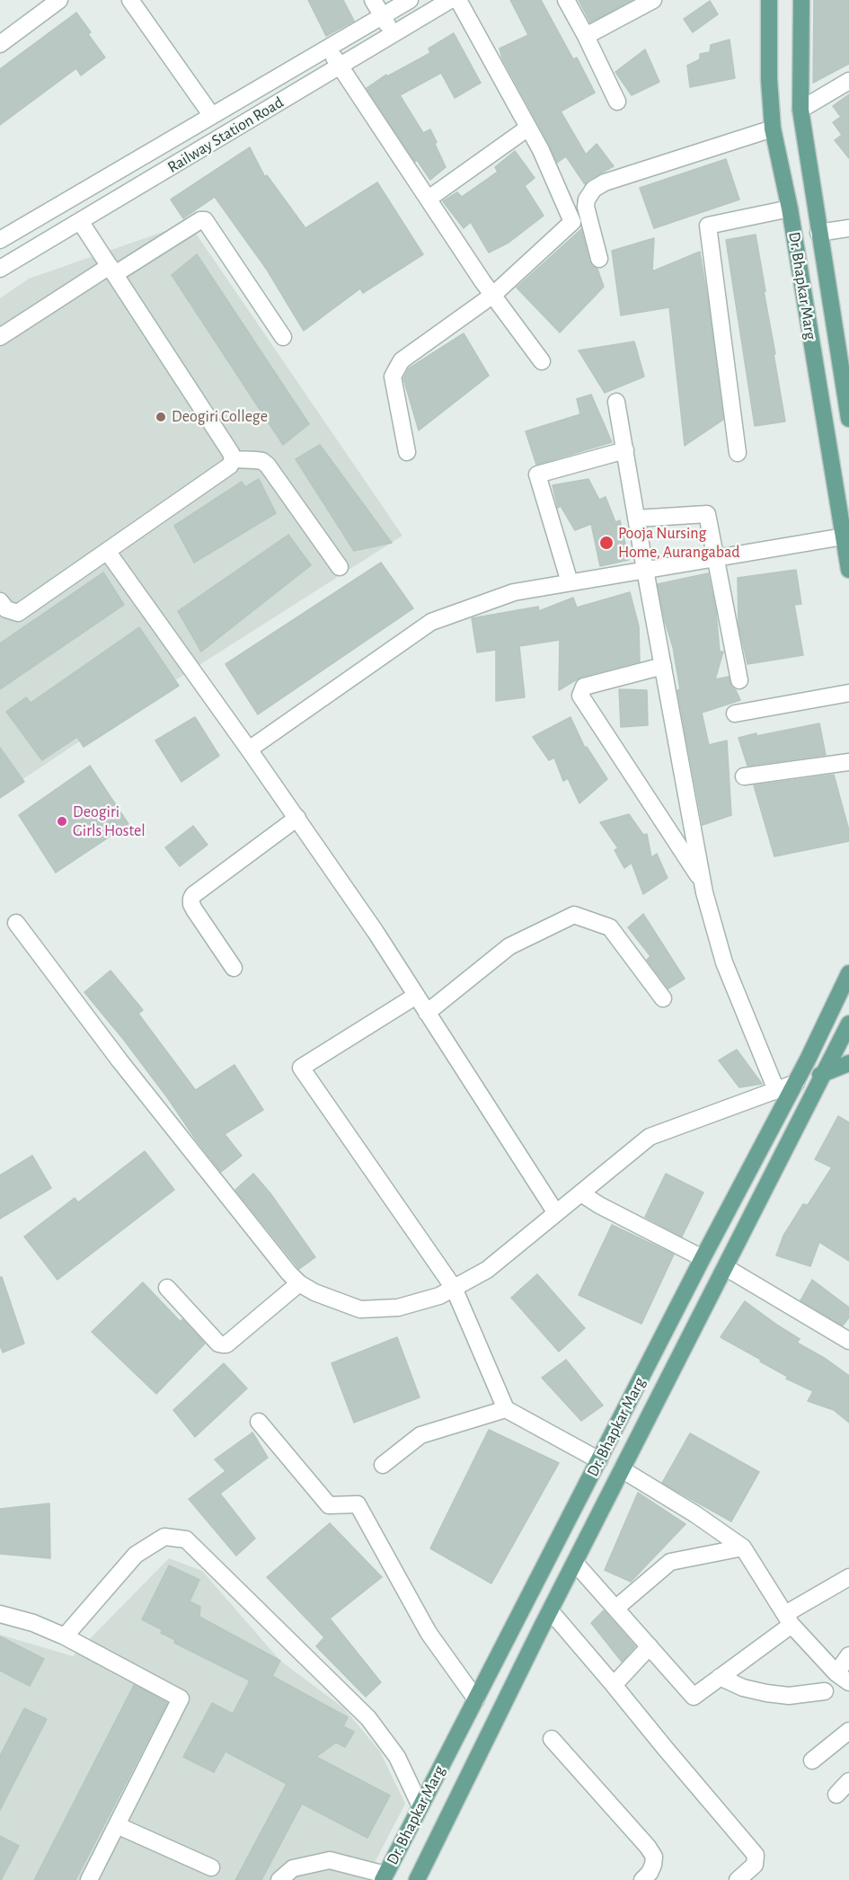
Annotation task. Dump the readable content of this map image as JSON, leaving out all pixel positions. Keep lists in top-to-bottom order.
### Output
{
  "streets": {
    "main road": ["Dr. Bhapkar Marg"],
    "street": ["Railway Station Road"]
  },
  "places": ["Deogiri College", "Pooja Nursing Home, Aurangabad", "Deogiri Girls Hostel"]
}
